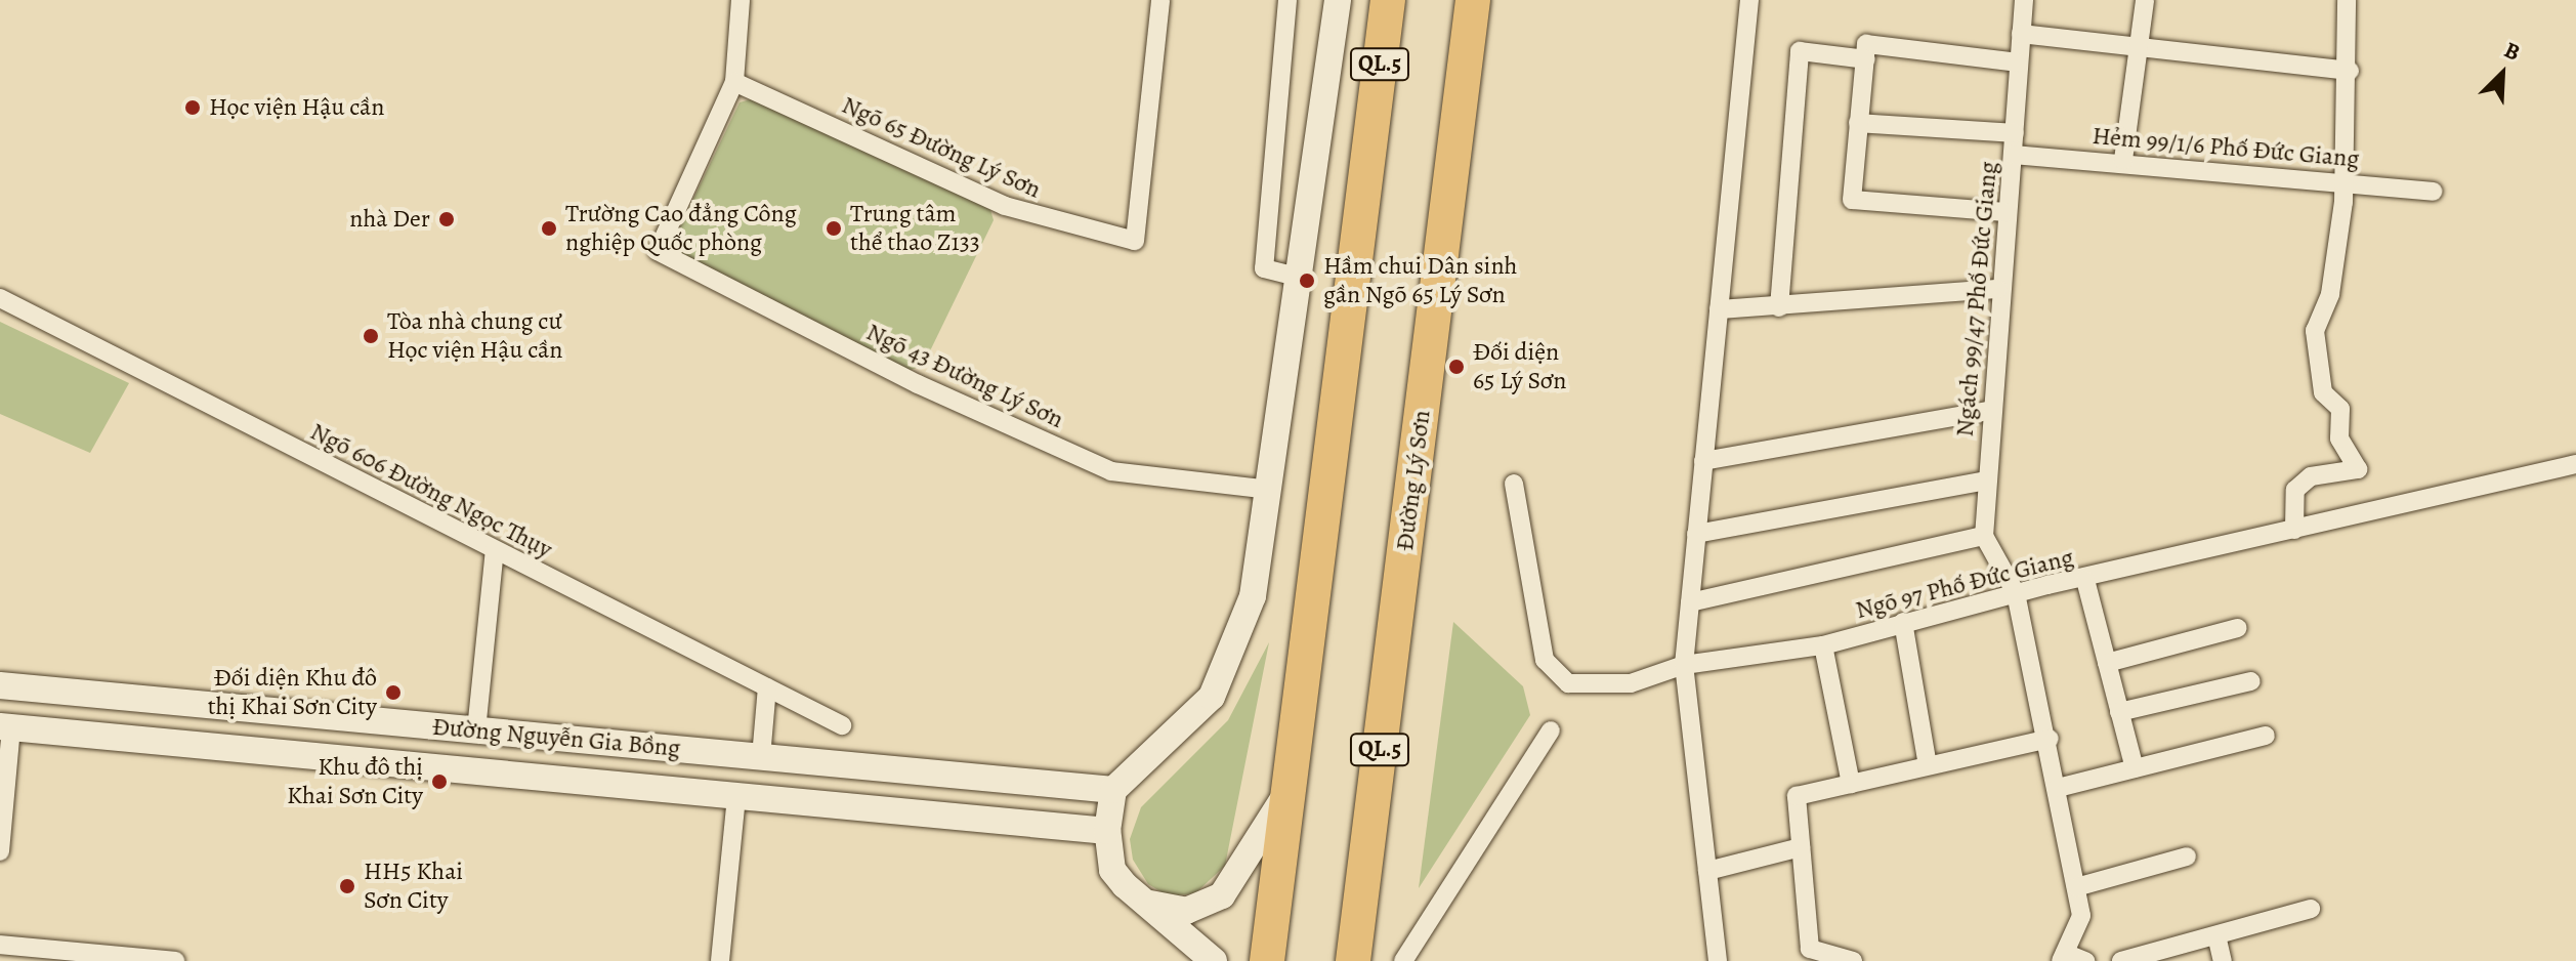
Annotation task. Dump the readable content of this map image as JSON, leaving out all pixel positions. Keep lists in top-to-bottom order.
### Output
{
  "streets": {
    "highway": ["QL.5", "Đường Lý Sơn"],
    "main road": ["Đường Nguyễn Gia Bồng"],
    "street": [
      "Ngõ 65 Đường Lý Sơn",
      "Hẻm 99/1/6 Phố Đức Giang",
      "Ngách 99/47 Phố Đức Giang",
      "Ngõ 43 Đường Lý Sơn",
      "Ngõ 606 Đường Ngọc Thụy",
      "Ngõ 97 Phố Đức Giang"
    ]
  },
  "crossings": [
    ["Ngõ 65 Đường Lý Sơn", "Ngõ 43 Đường Lý Sơn"],
    ["Hẻm 99/1/6 Phố Đức Giang", "Ngách 99/47 Phố Đức Giang"]
  ],
  "places": [
    "Học viện Hậu cần",
    "nhà Der",
    "Trường Cao đẳng Công nghiệp Quốc phòng",
    "Trung tâm thể thao Z133",
    "Hầm chui Dân sinh gần Ngõ 65 Lý Sơn",
    "Tòa nhà chung cư Học viện Hậu cần",
    "Đối diện 65 Lý Sơn",
    "Đối diện Khu đô thị Khai Sơn City",
    "Khu đô thị Khai Sơn City",
    "HH5 Khai Sơn City"
  ],
  "north": "top right"
}
